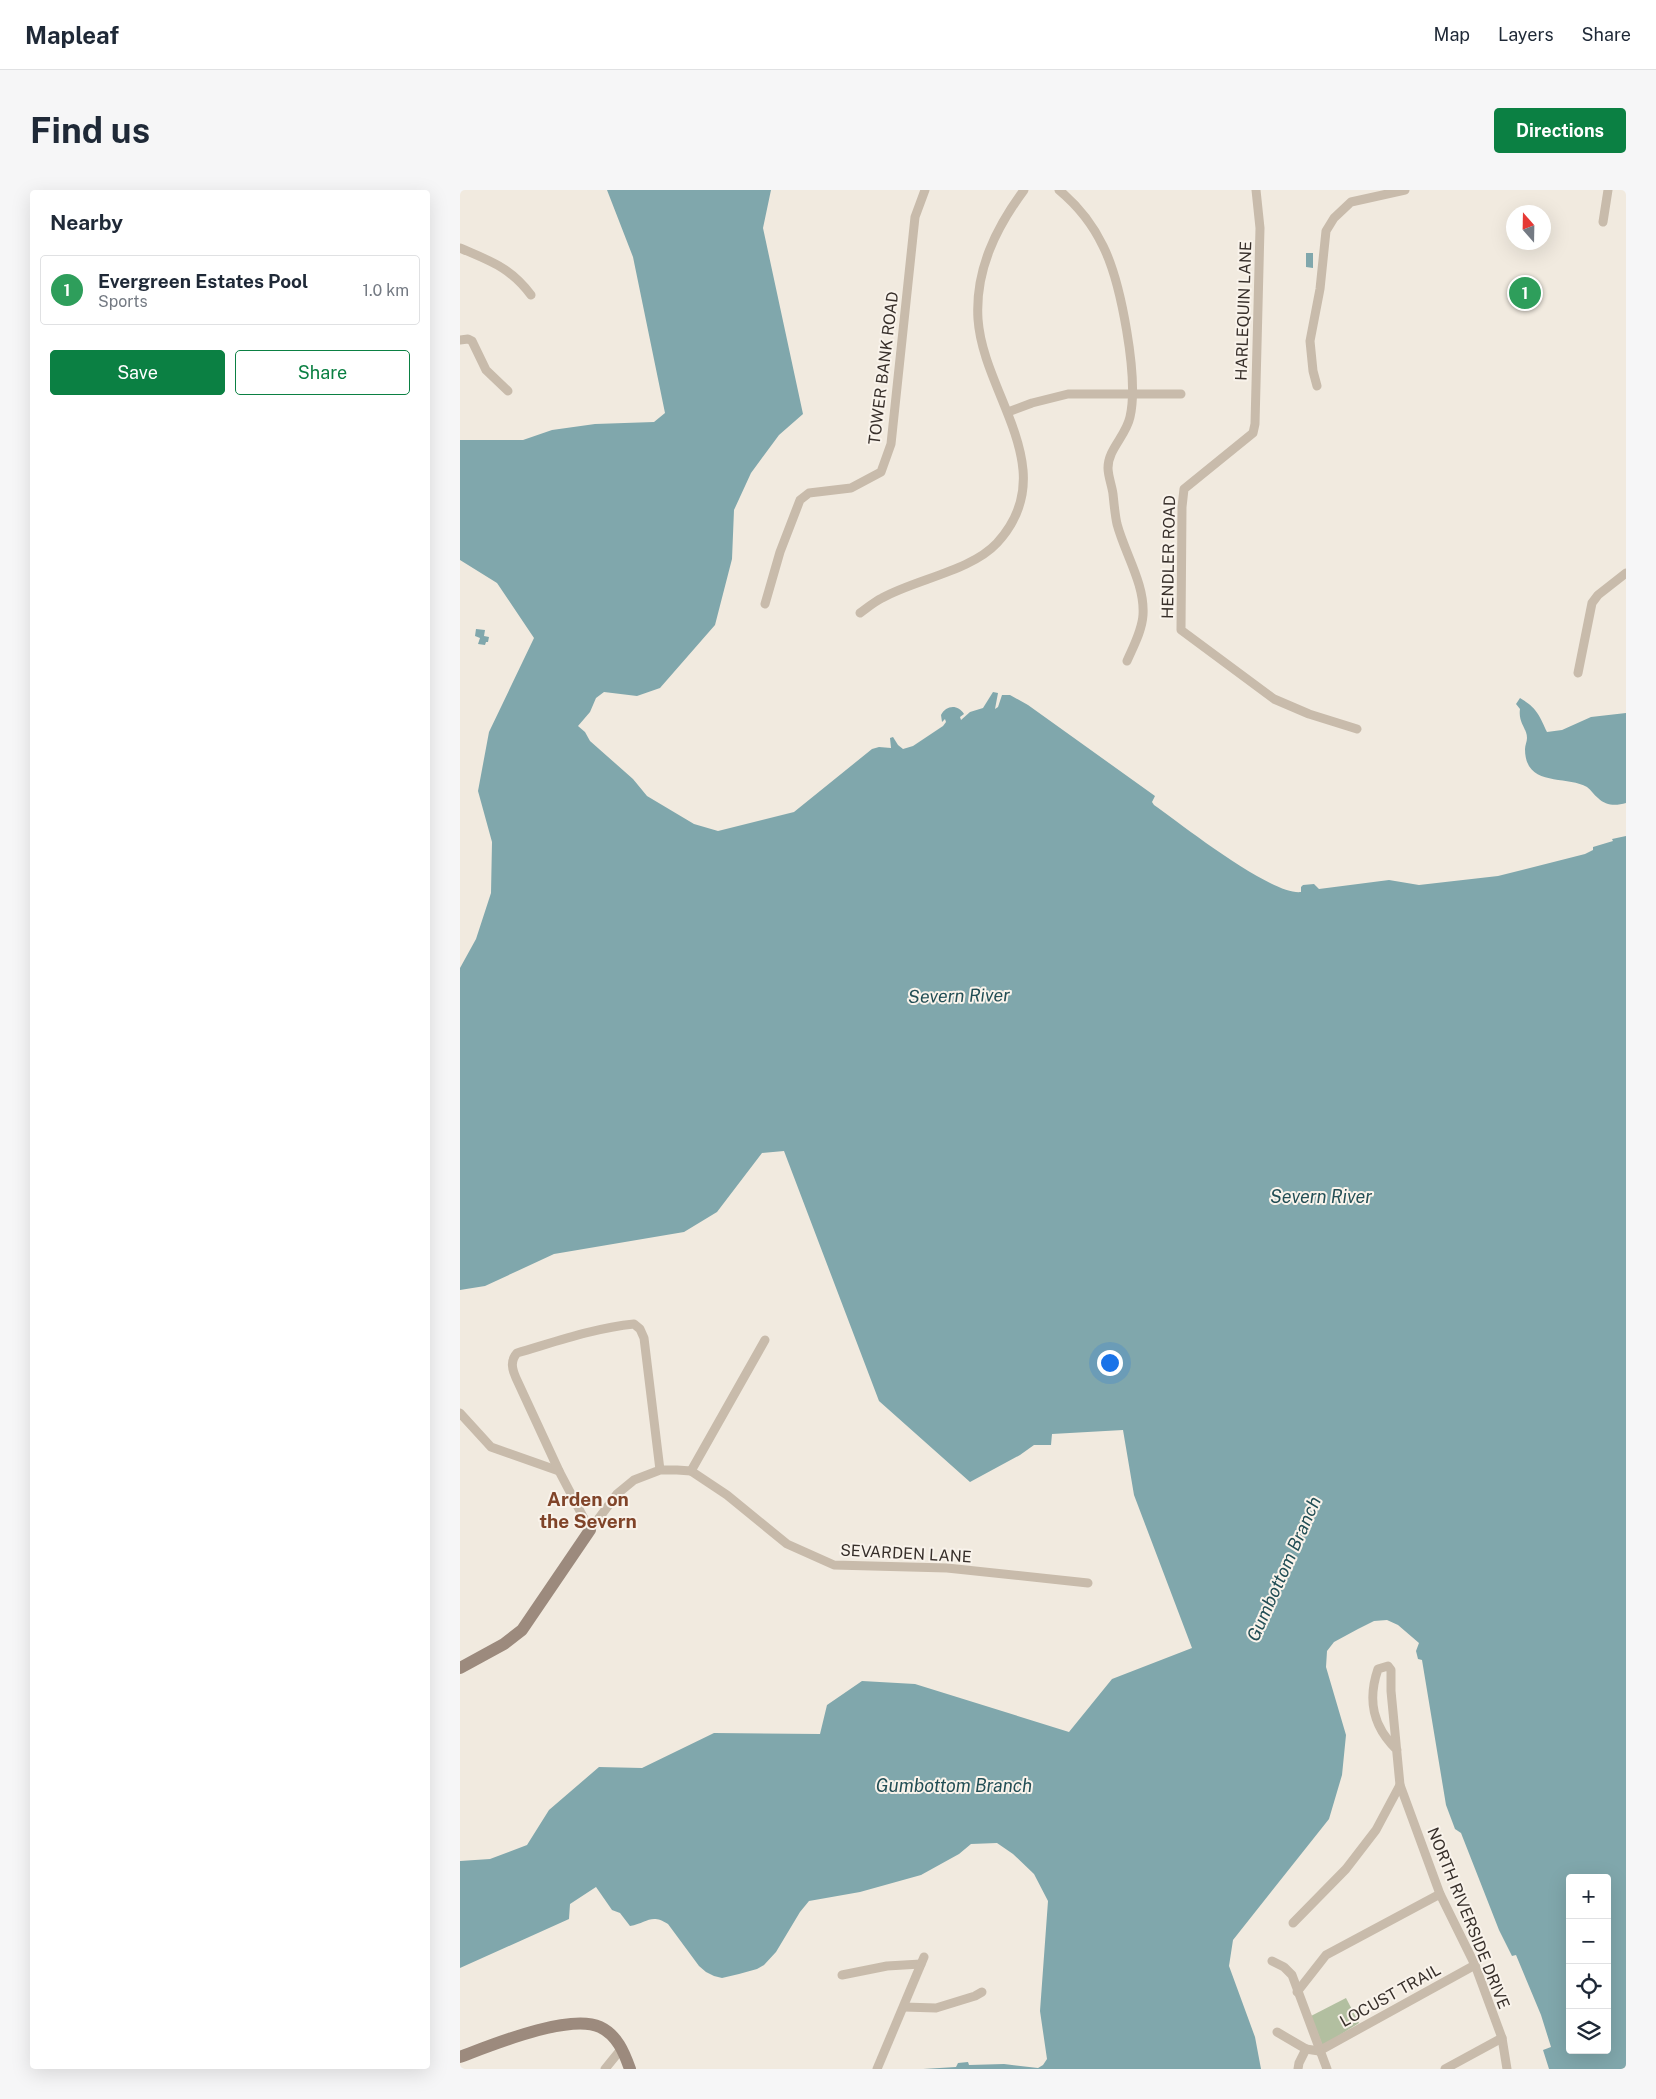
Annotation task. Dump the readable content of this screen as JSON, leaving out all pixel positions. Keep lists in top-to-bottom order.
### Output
{
  "streets": {
    "street": [
      "HARLEQUIN LANE",
      "TOWER BANK ROAD",
      "HENDLER ROAD",
      "SEVARDEN LANE",
      "NORTH RIVERSIDE DRIVE",
      "LOCUST TRAIL"
    ]
  },
  "crossings": [
    ["HARLEQUIN LANE", "HENDLER ROAD"],
    ["NORTH RIVERSIDE DRIVE", "LOCUST TRAIL"]
  ],
  "districts": ["Arden on the Severn"],
  "water": ["Severn River", "Gumbottom Branch"],
  "north": "top",
  "page": {
    "header": "Mapleaf",
    "nav": ["Map", "Layers", "Share"],
    "buttons": [
      "Directions",
      ["Save", "Share"]
    ],
    "title": "Find us",
    "heading": "Nearby",
    "list": [
      {
        "mark": "1",
        "name": "Evergreen Estates Pool",
        "note": "Sports",
        "value": "1.0 km"
      }
    ],
    "pins": "1",
    "map_buttons": ["+", "−"]
  }
}
